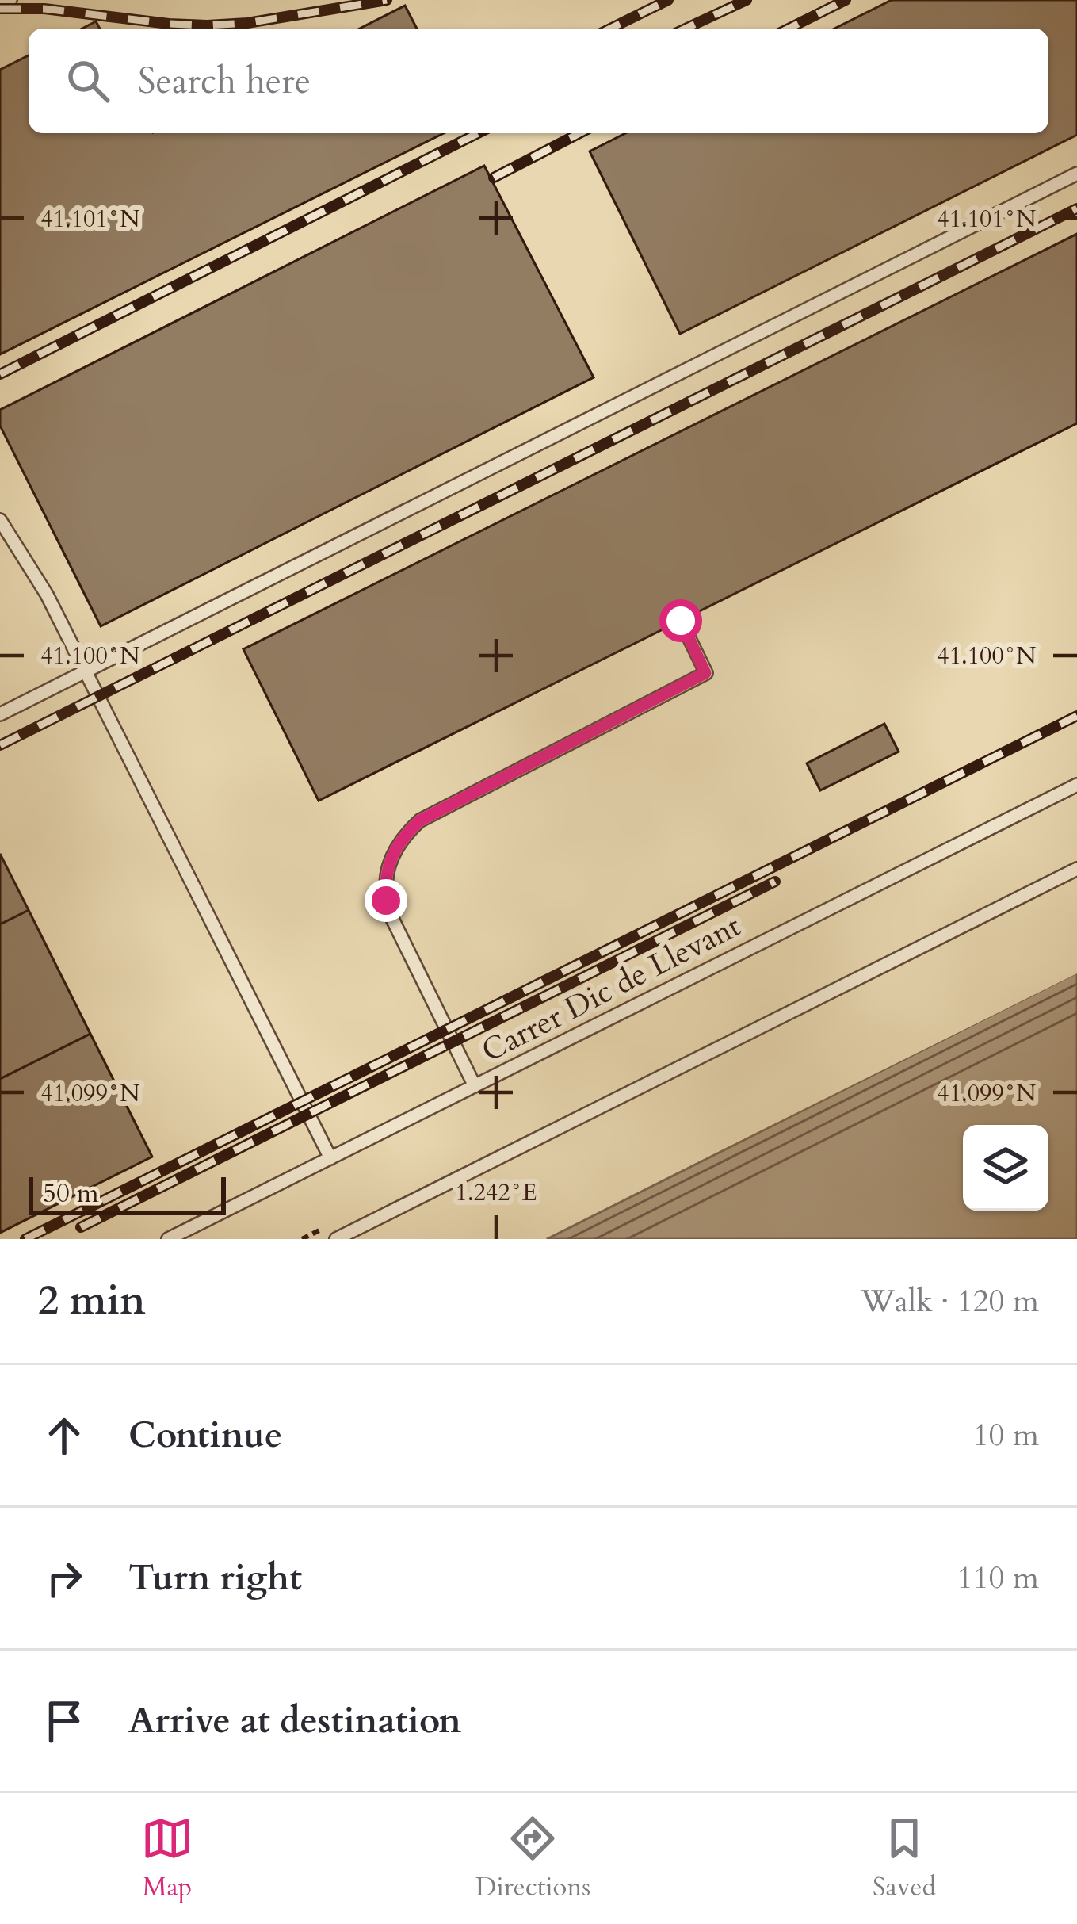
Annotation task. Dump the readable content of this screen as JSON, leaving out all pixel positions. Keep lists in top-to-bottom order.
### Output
{
  "streets": {
    "lane": ["Carrer Dic de Llevant"]
  },
  "scale_bar": "50 m",
  "page": {
    "search": "Search here",
    "scale": "50 m",
    "heading": ["2 min", "Walk · 120 m"],
    "list": [
      ["Continue", "10 m"],
      ["Turn right", "110 m"],
      "Arrive at destination"
    ],
    "nav": ["Map", "Directions", "Saved"]
  },
  "coordinates": [
    "41.101°N",
    "41.100°N",
    "41.099°N",
    "1.242°E"
  ]
}
